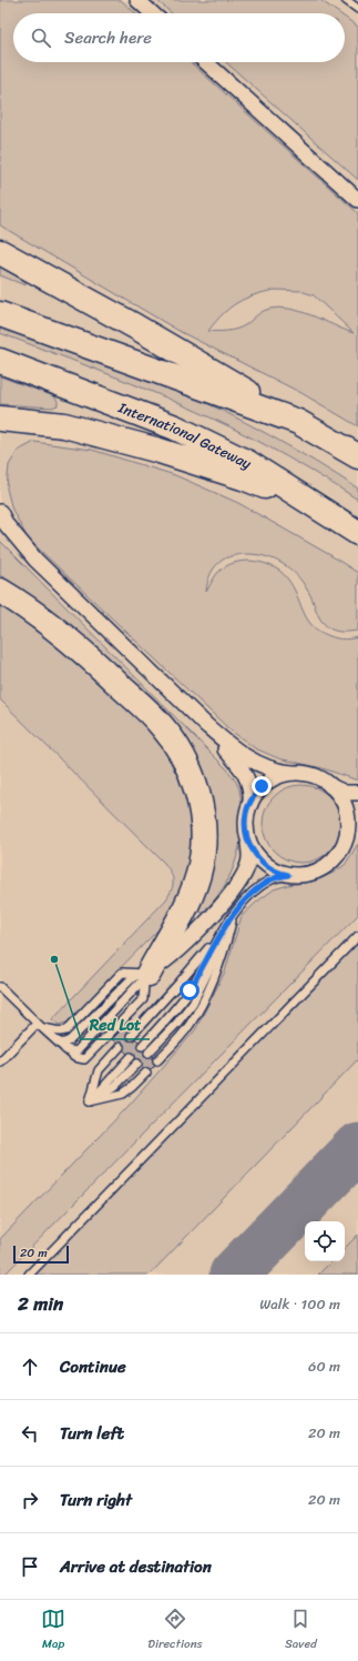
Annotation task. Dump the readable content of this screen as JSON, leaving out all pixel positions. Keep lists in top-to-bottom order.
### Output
{
  "streets": {
    "highway": ["International Gateway"]
  },
  "places": ["Red Lot"],
  "scale_bar": "20 m",
  "page": {
    "search": "Search here",
    "scale": "20 m",
    "heading": ["2 min", "Walk · 100 m"],
    "list": [
      ["Continue", "60 m"],
      ["Turn left", "20 m"],
      ["Turn right", "20 m"],
      "Arrive at destination"
    ],
    "nav": ["Map", "Directions", "Saved"]
  }
}
